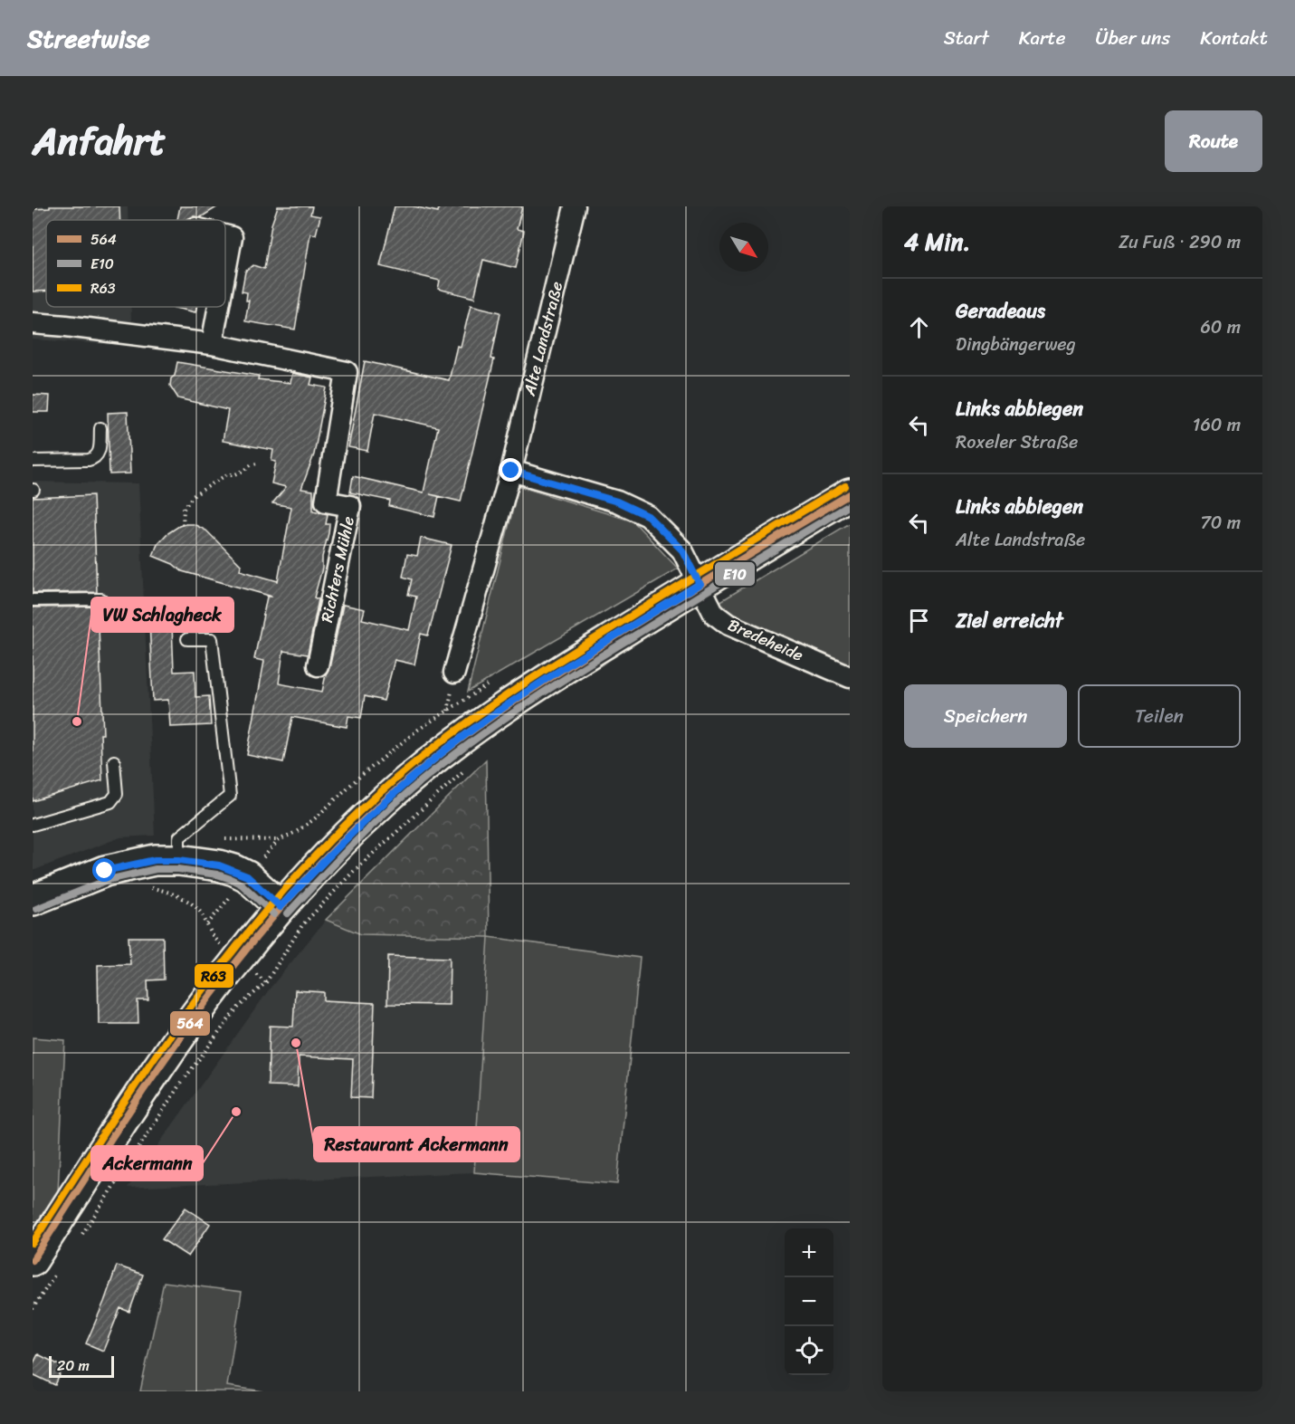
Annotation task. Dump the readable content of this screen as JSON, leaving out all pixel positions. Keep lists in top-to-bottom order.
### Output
{
  "streets": {
    "street": ["Alte Landstraße", "Richters Mühle", "Bredeheide"]
  },
  "places": ["VW Schlagheck", "Restaurant Ackermann", "Ackermann"],
  "lines": ["transit line R63", "transit line 564", "transit line E10"],
  "legend": ["564", "E10", "R63"],
  "scale_bar": "20 m",
  "north": "bottom right",
  "page": {
    "header": "Streetwise",
    "nav": [
      "Start",
      "Karte",
      "Über uns",
      "Kontakt"
    ],
    "title": "Anfahrt",
    "buttons": [
      "Route",
      ["Speichern", "Teilen"]
    ],
    "heading": ["4 Min.", "Zu Fuß · 290 m"],
    "list": [
      ["Geradeaus", "Dingbängerweg", "60 m"],
      ["Links abbiegen", "Roxeler Straße", "160 m"],
      ["Links abbiegen", "Alte Landstraße", "70 m"],
      "Ziel erreicht"
    ],
    "map_buttons": ["+", "−"],
    "scale": "20 m"
  }
}
